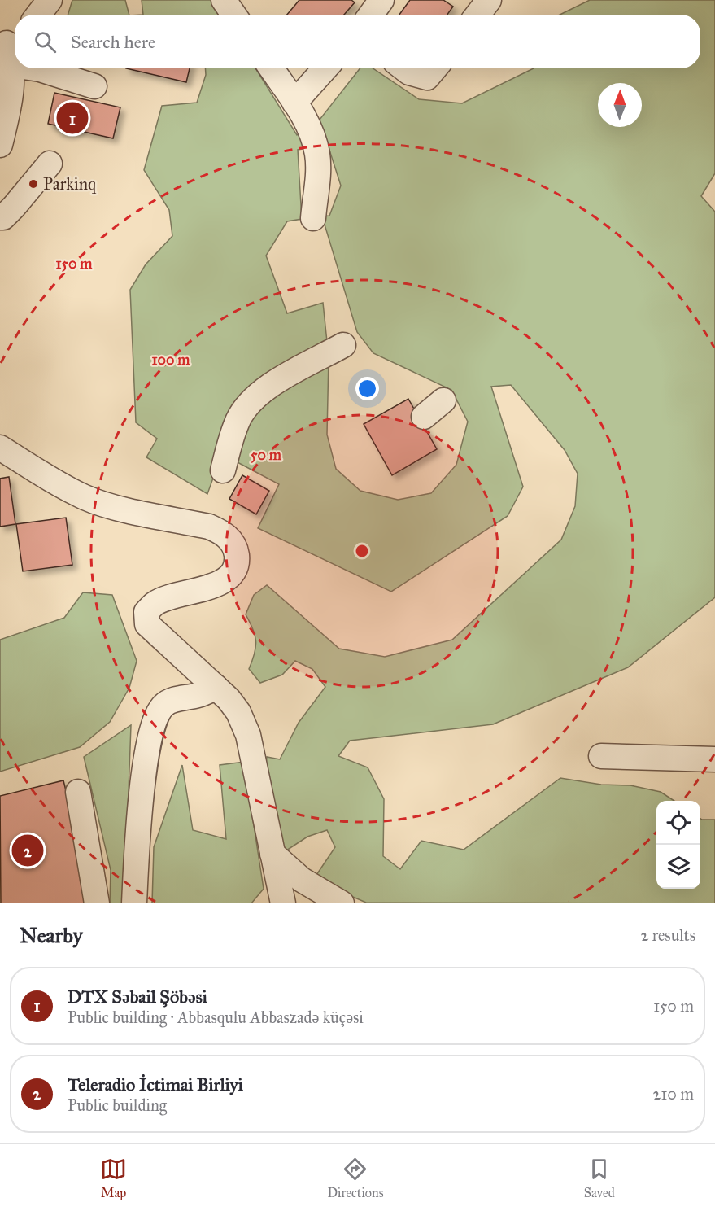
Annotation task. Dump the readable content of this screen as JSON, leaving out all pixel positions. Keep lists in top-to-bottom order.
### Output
{
  "places": ["Parkinq"],
  "north": "top",
  "page": {
    "search": "Search here",
    "pins": ["1", "2"],
    "heading": ["Nearby", "2 results"],
    "list": [
      {
        "mark": "1",
        "name": "DTX Səbail Şöbəsi",
        "note": "Public building · Abbasqulu Abbaszadə küçəsi",
        "value": "150 m"
      },
      {
        "mark": "2",
        "name": "Teleradio İctimai Birliyi",
        "note": "Public building",
        "value": "210 m"
      }
    ],
    "nav": ["Map", "Directions", "Saved"]
  },
  "rings": ["150 m", "100 m", "50 m"]
}
